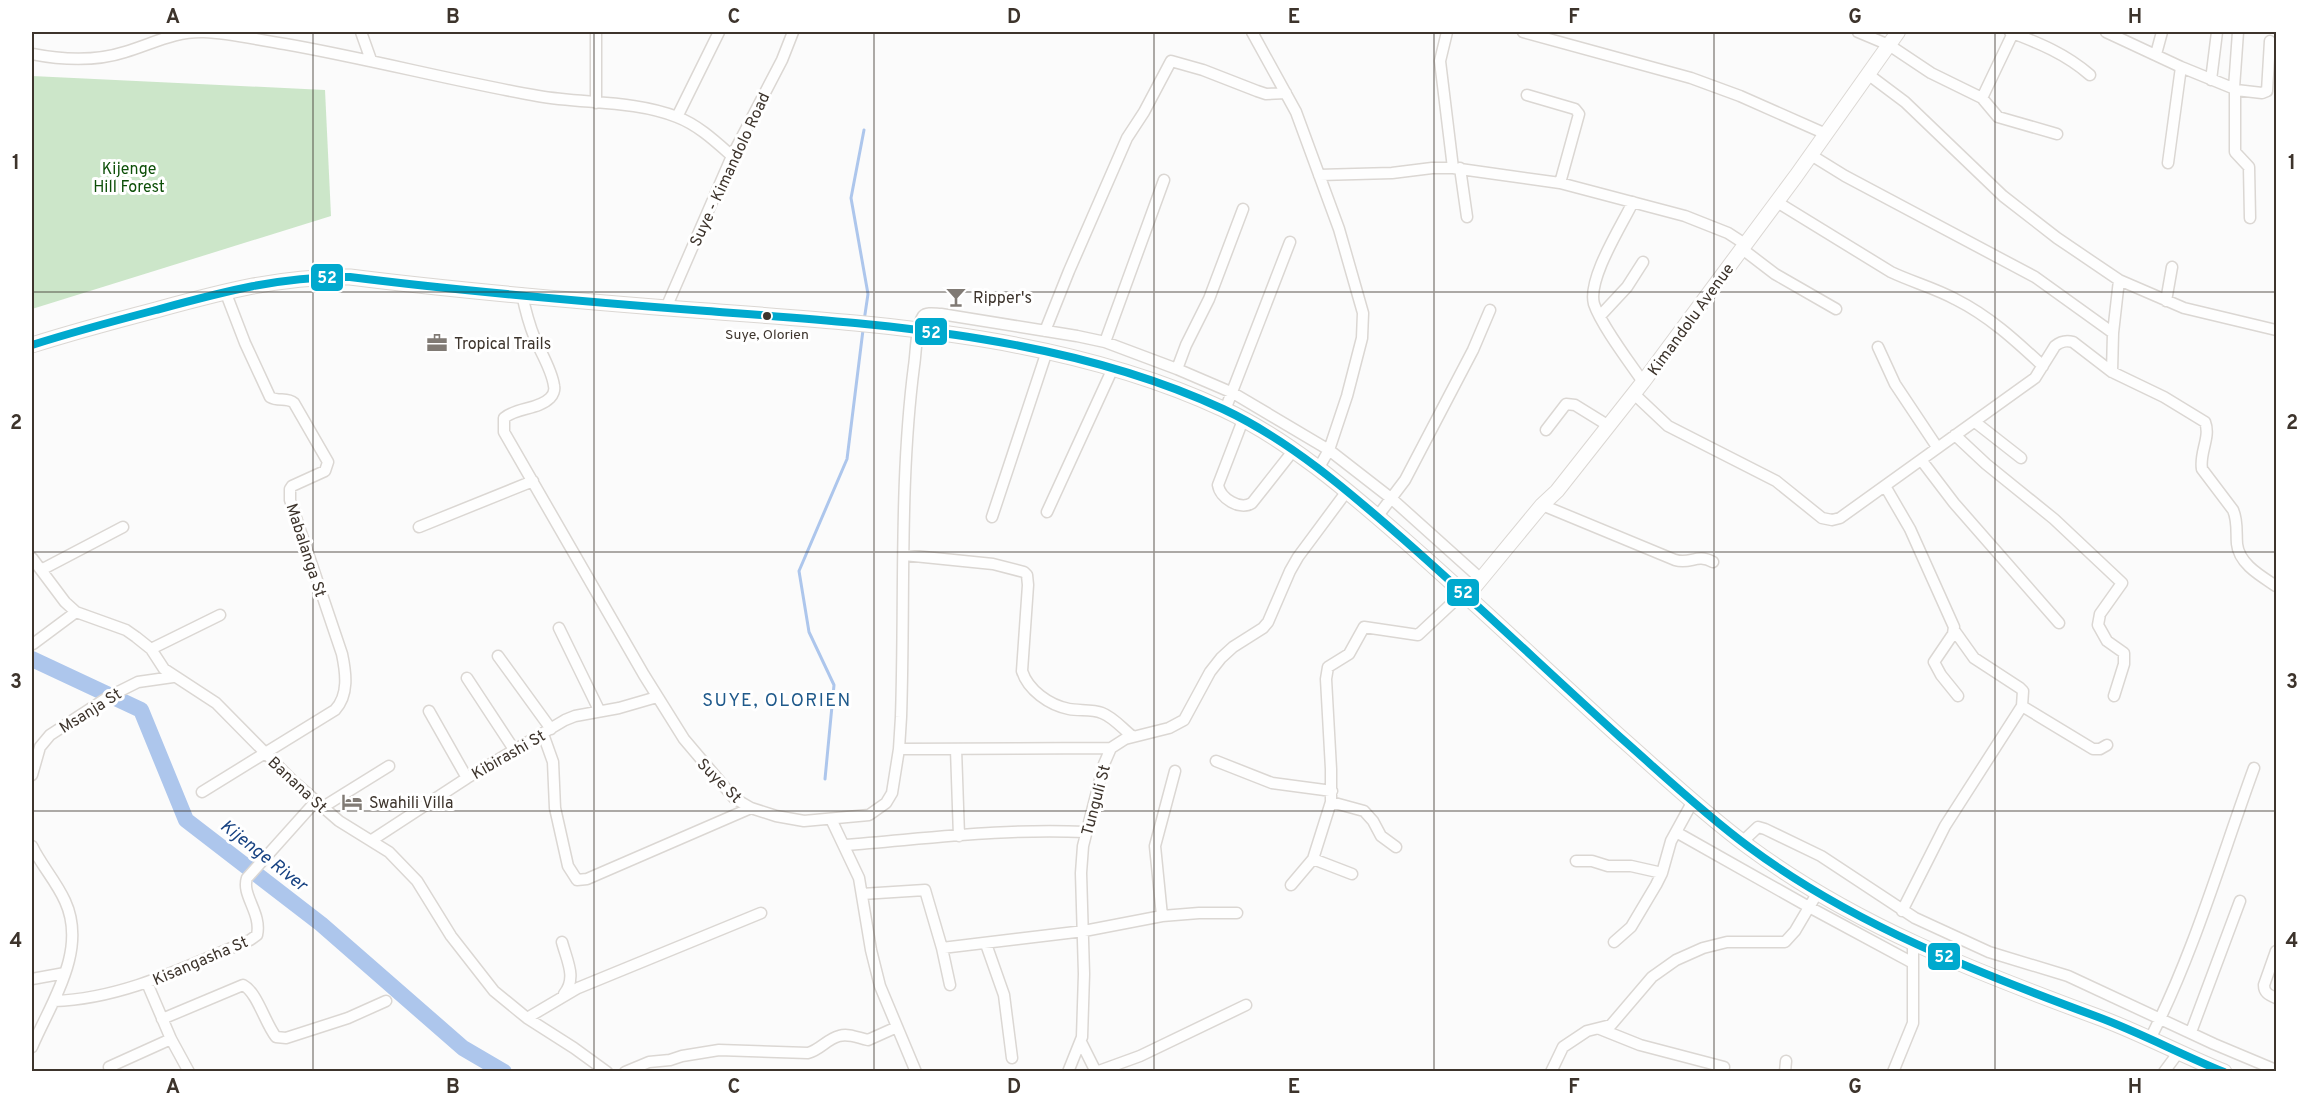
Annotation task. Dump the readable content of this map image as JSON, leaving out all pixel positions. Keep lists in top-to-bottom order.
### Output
{
  "streets": {
    "street": [
      "Suye - Kimandolo Road",
      "Kimandolu Avenue",
      "Mabalanga St",
      "Msanja St",
      "Kibirashi St",
      "Suye St",
      "Banana St",
      "Tunguli St",
      "Kisangasha St"
    ]
  },
  "crossings": [
    ["Mabalanga St", "Banana St"],
    ["Msanja St", "Banana St"],
    ["Kibirashi St", "Suye St"],
    ["Kibirashi St", "Banana St"],
    ["Banana St", "Kisangasha St"]
  ],
  "districts": ["SUYE, OLORIEN"],
  "water": ["Kijenge River"],
  "parks": ["Kijenge Hill Forest"],
  "places": {
    "bar": ["Ripper's"],
    "other": ["Suye, Olorien"],
    "office": ["Tropical Trails"],
    "hotel": ["Swahili Villa"]
  },
  "lines": ["transit line 52"],
  "grid": {
    "columns": [
      "A",
      "B",
      "C",
      "D",
      "E",
      "F",
      "G",
      "H"
    ],
    "rows": [
      "1",
      "2",
      "3",
      "4"
    ]
  }
}
